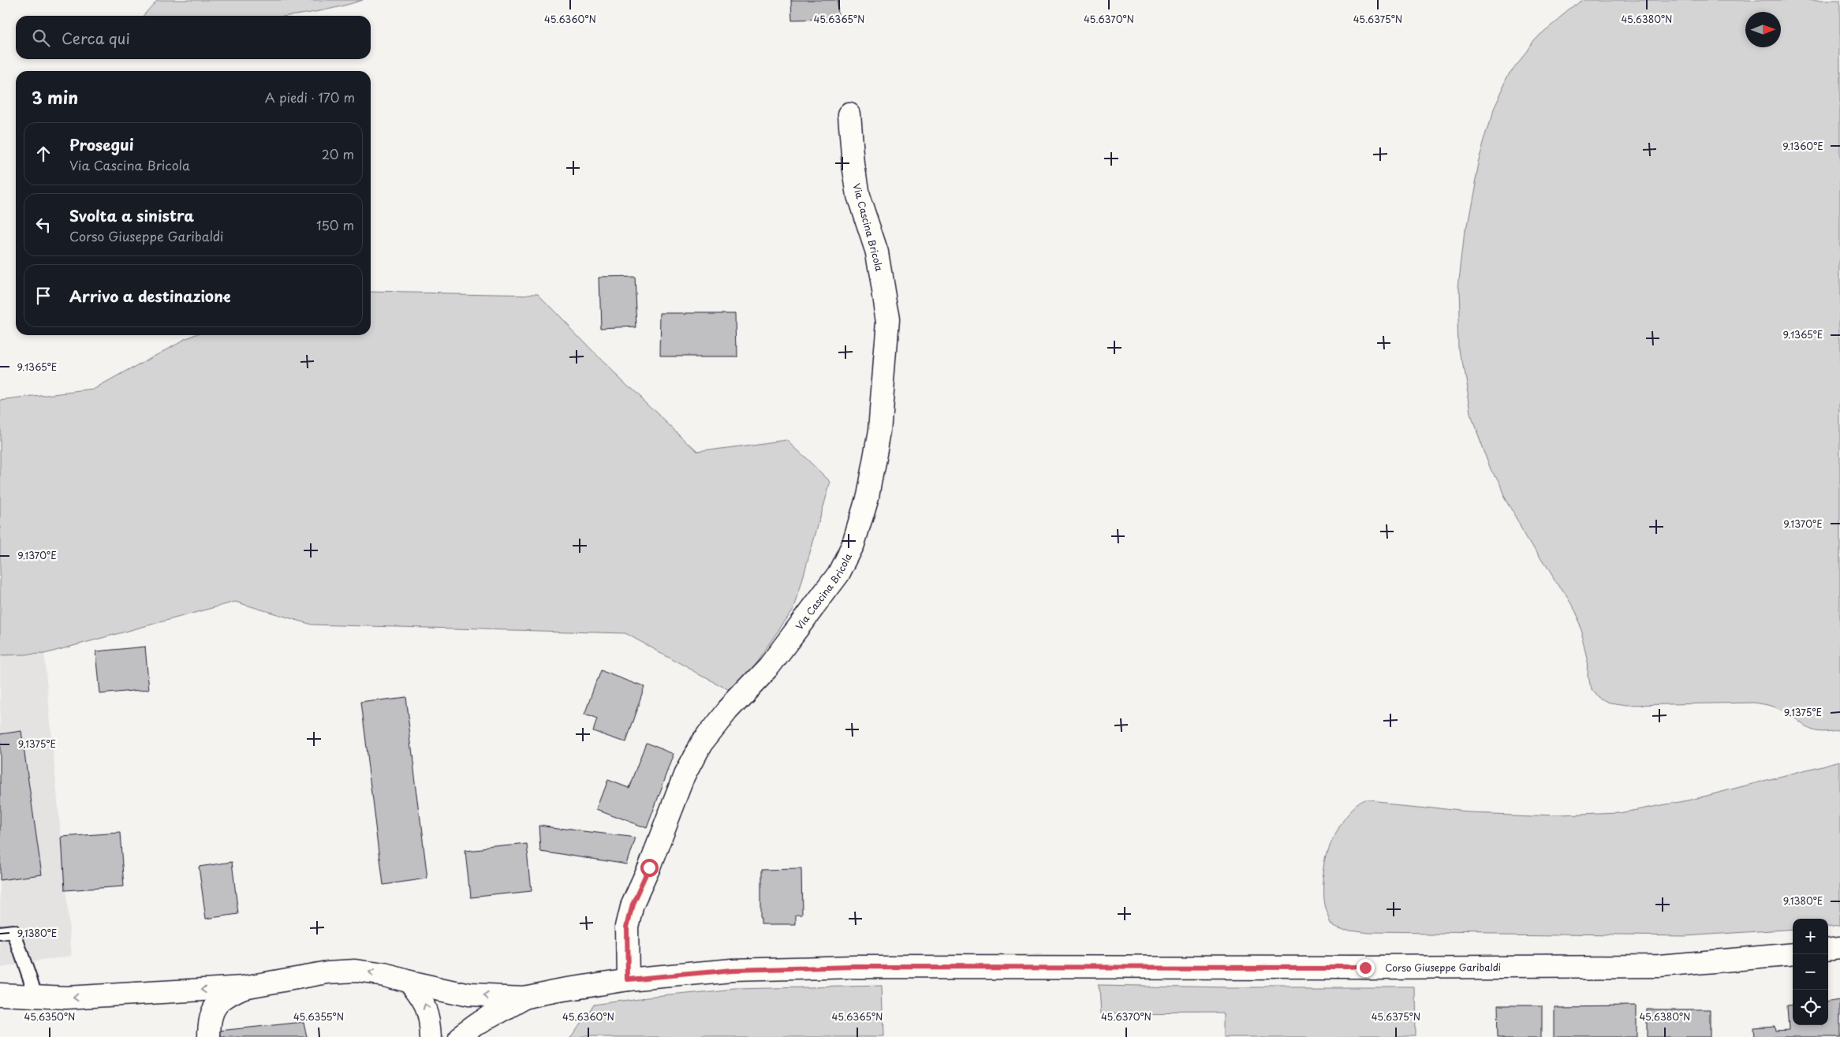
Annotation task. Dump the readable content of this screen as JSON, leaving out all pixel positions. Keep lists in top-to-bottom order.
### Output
{
  "streets": {
    "main road": ["Via Cascina Bricola", "Corso Giuseppe Garibaldi"]
  },
  "crossings": [
    ["Via Cascina Bricola", "Corso Giuseppe Garibaldi"]
  ],
  "north": "right",
  "page": {
    "search": "Cerca qui",
    "heading": ["3 min", "A piedi · 170 m"],
    "list": [
      ["Prosegui", "Via Cascina Bricola", "20 m"],
      ["Svolta a sinistra", "Corso Giuseppe Garibaldi", "150 m"],
      "Arrivo a destinazione"
    ],
    "map_buttons": ["+", "−"]
  },
  "coordinates": [
    "45.6360°N",
    "45.6365°N",
    "45.6370°N",
    "45.6375°N",
    "45.6380°N",
    "9.1360°E",
    "9.1365°E",
    "9.1370°E",
    "9.1375°E",
    "9.1380°E",
    "45.6350°N",
    "45.6355°N"
  ]
}
